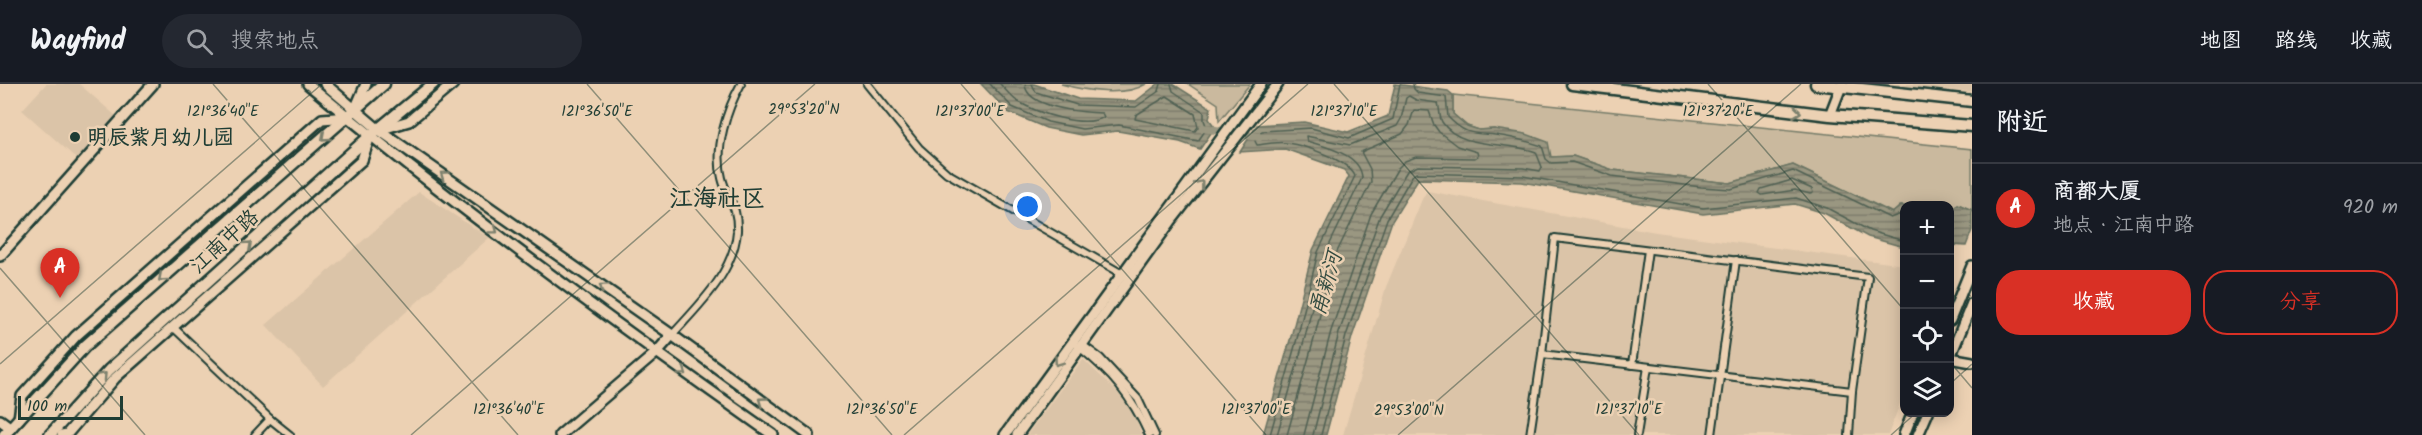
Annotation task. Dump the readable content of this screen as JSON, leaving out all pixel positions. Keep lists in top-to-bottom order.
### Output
{
  "streets": {
    "main road": ["江南中路"]
  },
  "districts": ["江海社区"],
  "water": ["甬新河"],
  "places": ["明辰紫月幼儿园"],
  "scale_bar": "100 m",
  "page": {
    "header": "Wayfind",
    "search": "搜索地点",
    "nav": ["地图", "路线", "收藏"],
    "heading": "附近",
    "list": [
      {
        "mark": "A",
        "name": "商都大厦",
        "note": "地点 · 江南中路",
        "value": "920 m"
      }
    ],
    "map_buttons": ["+", "−"],
    "pins": "A",
    "buttons": ["收藏", "分享"],
    "scale": "100 m"
  },
  "coordinates": [
    "29°53'20\"N",
    "121°36'40\"E",
    "121°36'50\"E",
    "121°37'00\"E",
    "121°37'10\"E",
    "121°37'20\"E",
    "29°53'00\"N"
  ]
}
